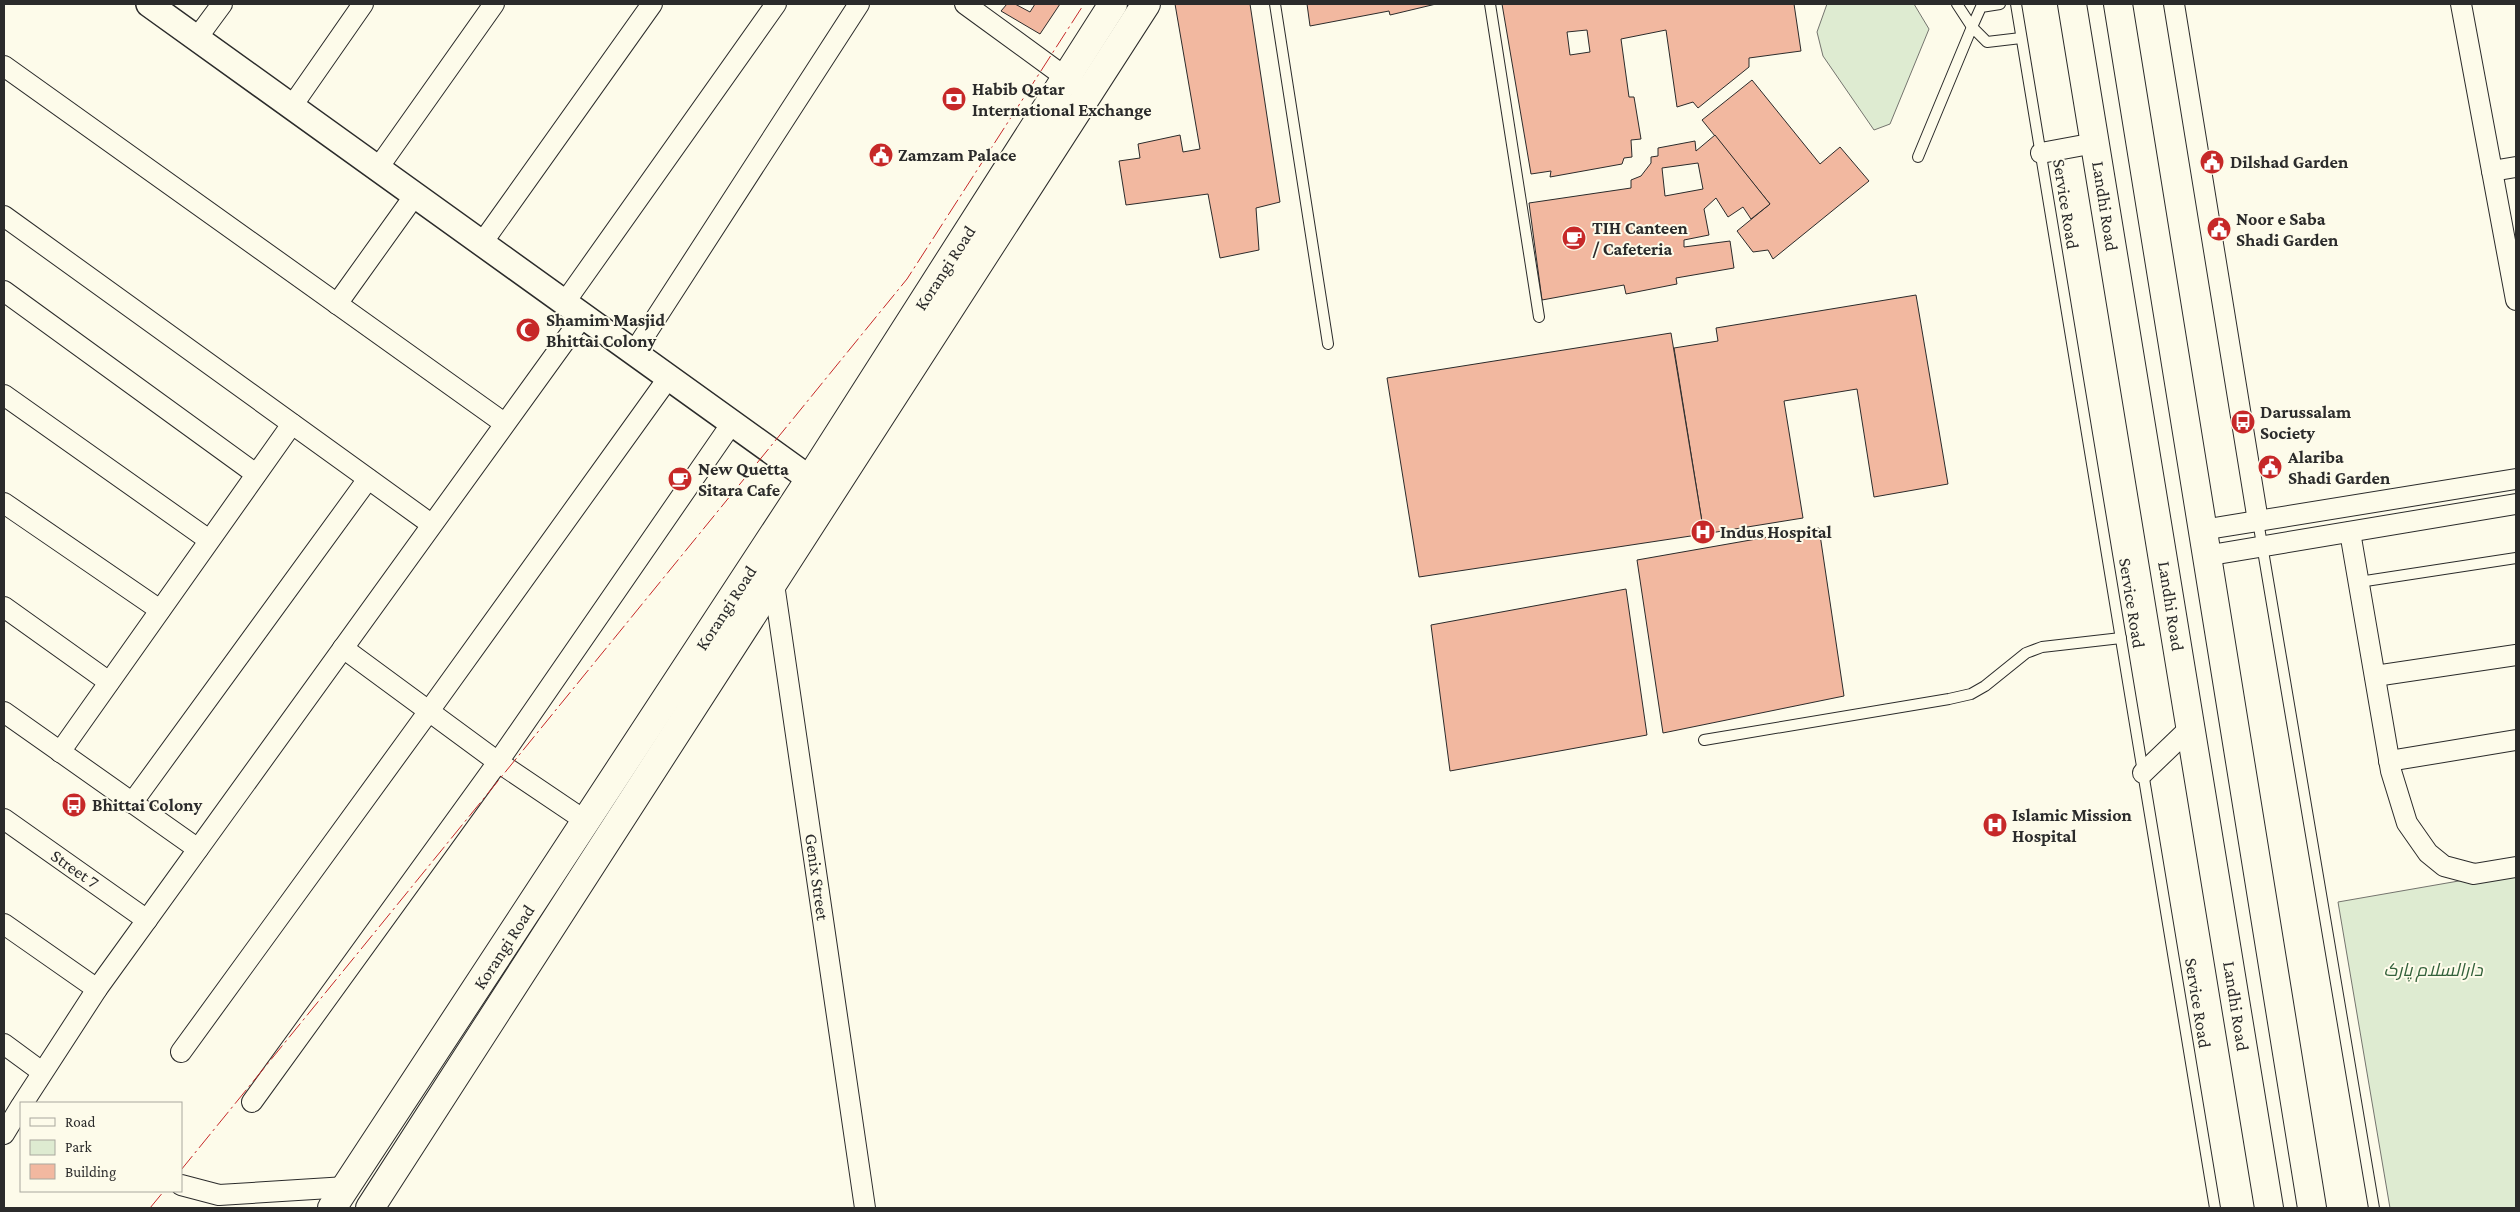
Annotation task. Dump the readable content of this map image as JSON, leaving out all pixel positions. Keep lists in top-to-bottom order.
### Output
{
  "streets": {
    "main road": ["Landhi Road", "Korangi Road"],
    "street": ["Street 7", "Genix Street"],
    "lane": ["Service Road"]
  },
  "crossings": [
    ["Korangi Road", "Genix Street"]
  ],
  "parks": ["دارالسلام پارک"],
  "places": {
    "bank": ["Habib Qatar International Exchange"],
    "public building": [
      "Zamzam Palace",
      "Dilshad Garden",
      "Noor e Saba Shadi Garden",
      "Alariba Shadi Garden"
    ],
    "cafe": ["TIH Canteen / Cafeteria", "New Quetta Sitara Cafe"],
    "mosque": ["Shamim Masjid Bhittai Colony"],
    "bus stop": ["Darussalam Society", "Bhittai Colony"],
    "hospital": ["Indus Hospital", "Islamic Mission Hospital"]
  },
  "legend": ["Road", "Park", "Building"]
}
